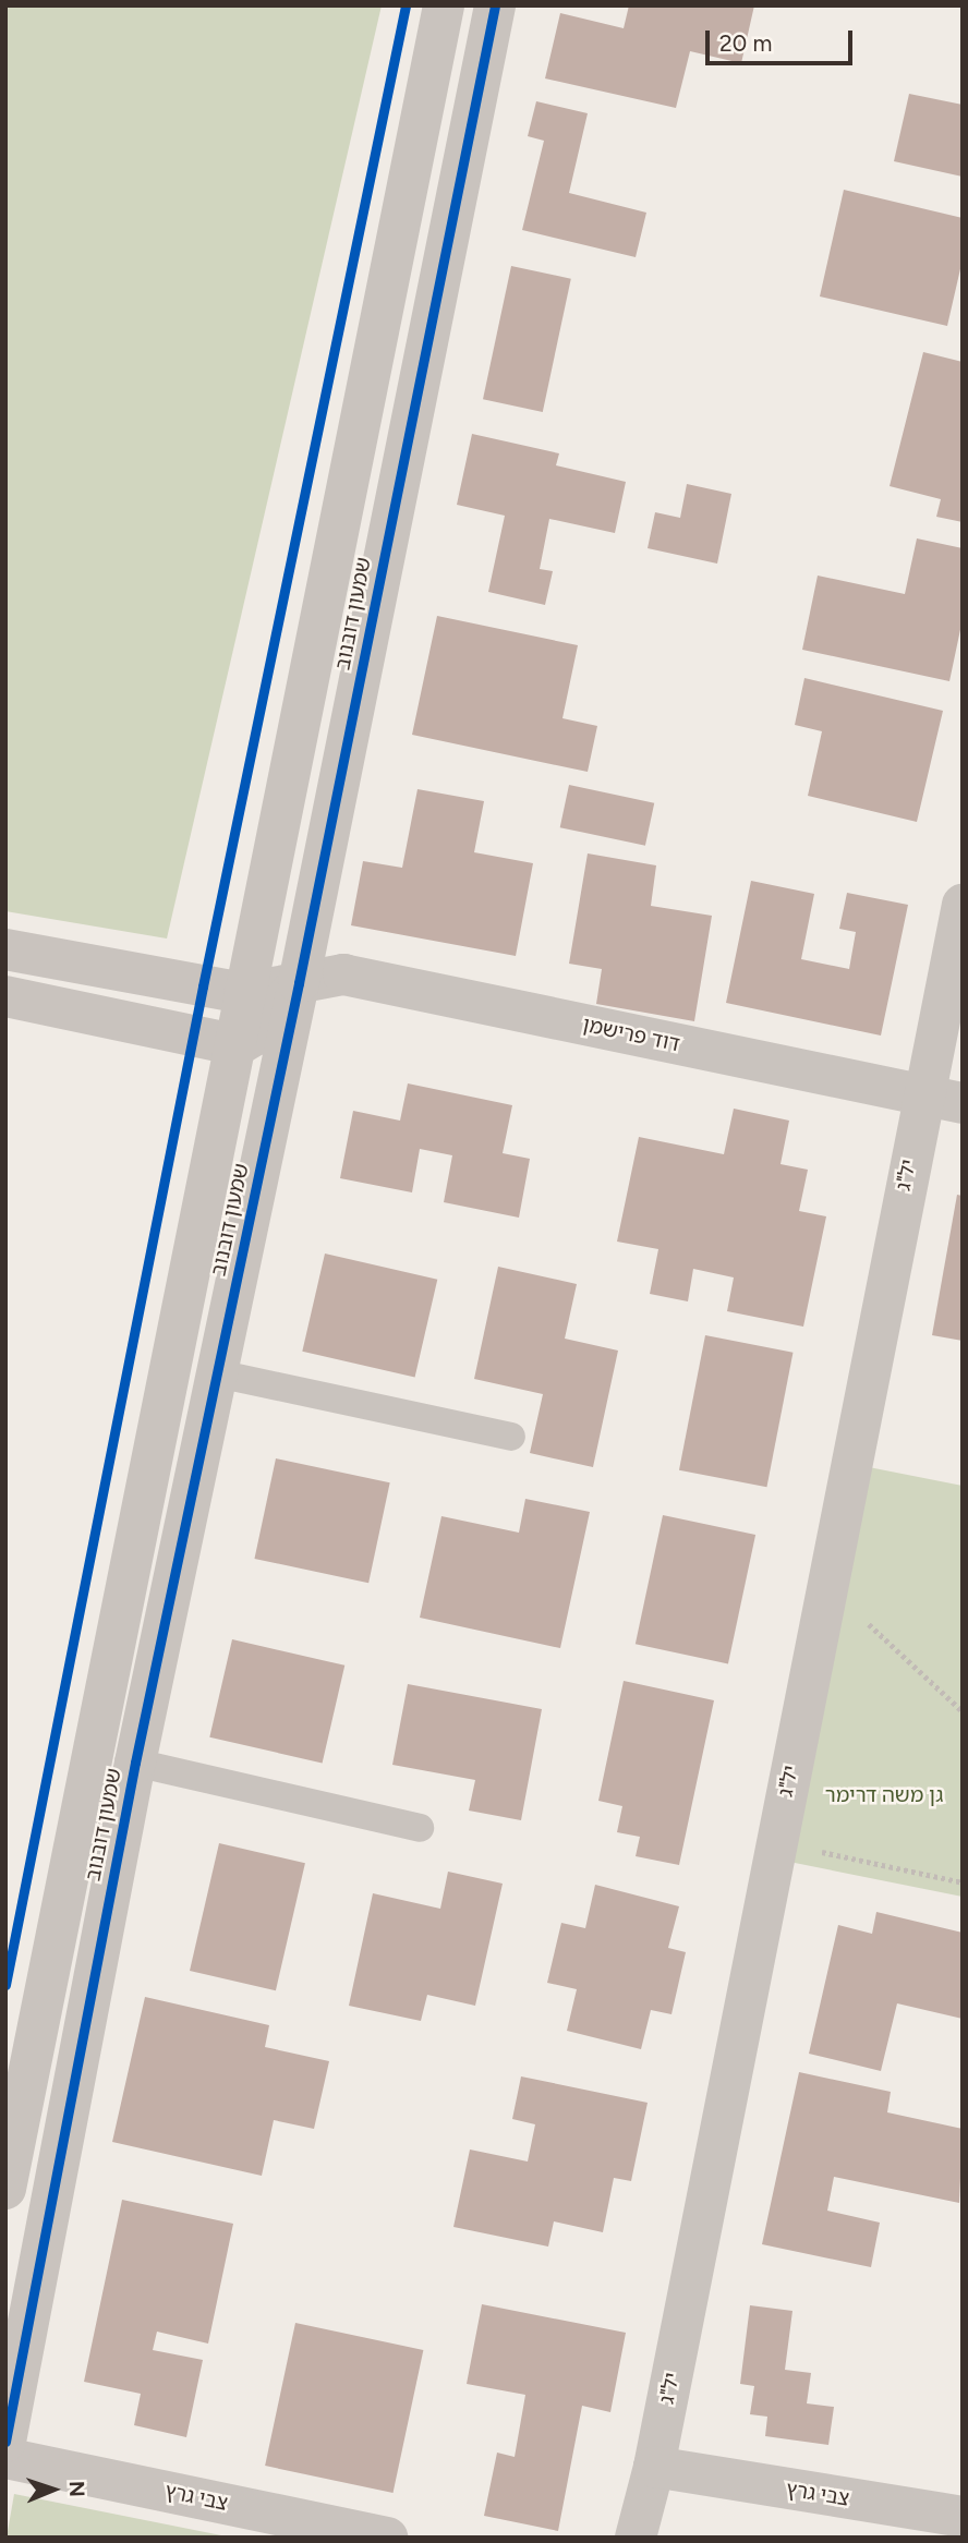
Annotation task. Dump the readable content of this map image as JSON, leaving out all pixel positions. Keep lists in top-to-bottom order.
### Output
{
  "streets": {
    "street": [
      "שמעון דובנוב",
      "דוד פרישמן",
      "יל\"ג",
      "צבי גרץ"
    ]
  },
  "crossings": [
    ["שמעון דובנוב", "דוד פרישמן"],
    ["דוד פרישמן", "יל\"ג"],
    ["יל\"ג", "צבי גרץ"]
  ],
  "parks": ["גן משה דרימר"],
  "scale_bar": "20 m",
  "north": "right"
}
